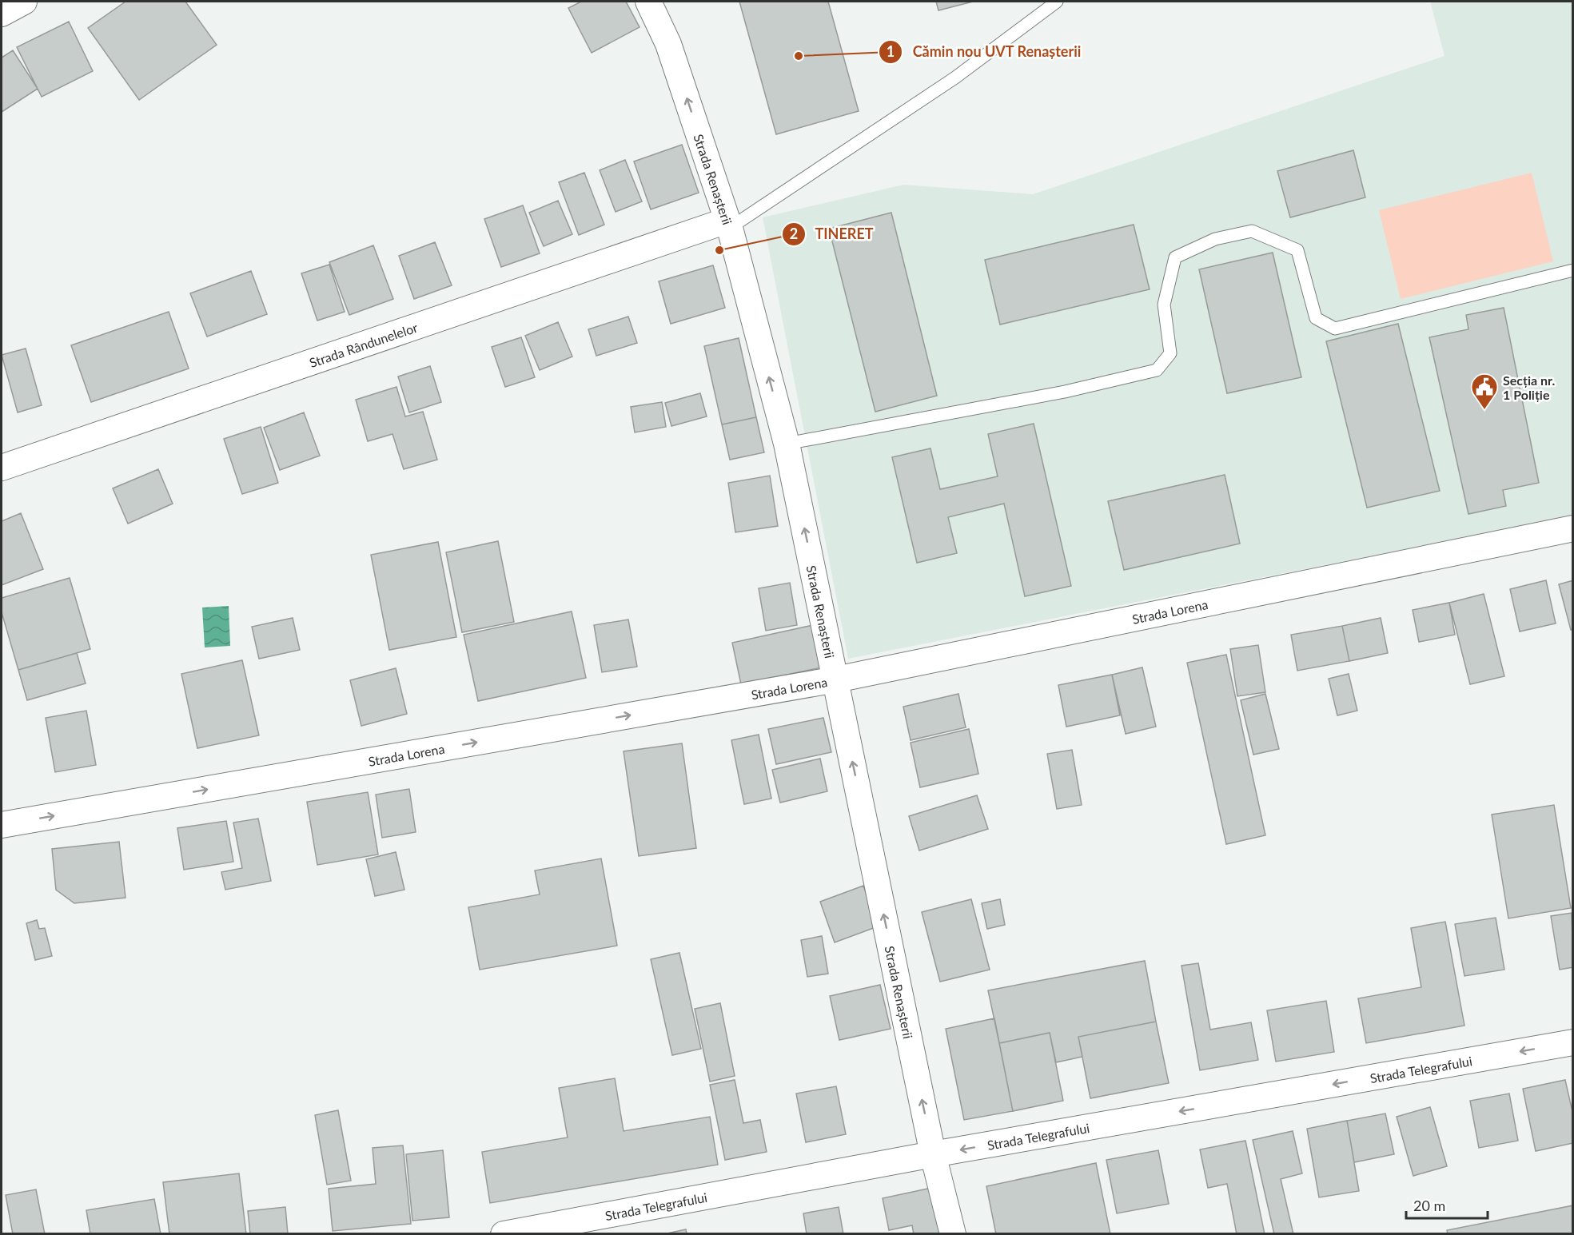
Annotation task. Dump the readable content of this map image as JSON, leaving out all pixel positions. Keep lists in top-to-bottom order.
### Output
{
  "streets": {
    "street": [
      "Strada Renașterii",
      "Strada Rândunelelor",
      "Strada Lorena",
      "Strada Telegrafului"
    ]
  },
  "crossings": [
    ["Strada Renașterii", "Strada Rândunelelor"],
    ["Strada Renașterii", "Strada Lorena"],
    ["Strada Renașterii", "Strada Telegrafului"]
  ],
  "one_way": ["Strada Renașterii", "Strada Lorena", "Strada Telegrafului"],
  "places": {
    "other": ["Cămin nou UVT Renașterii", "TINERET"],
    "public building": ["Secția nr. 1 Poliție"]
  },
  "scale_bar": "20 m"
}
